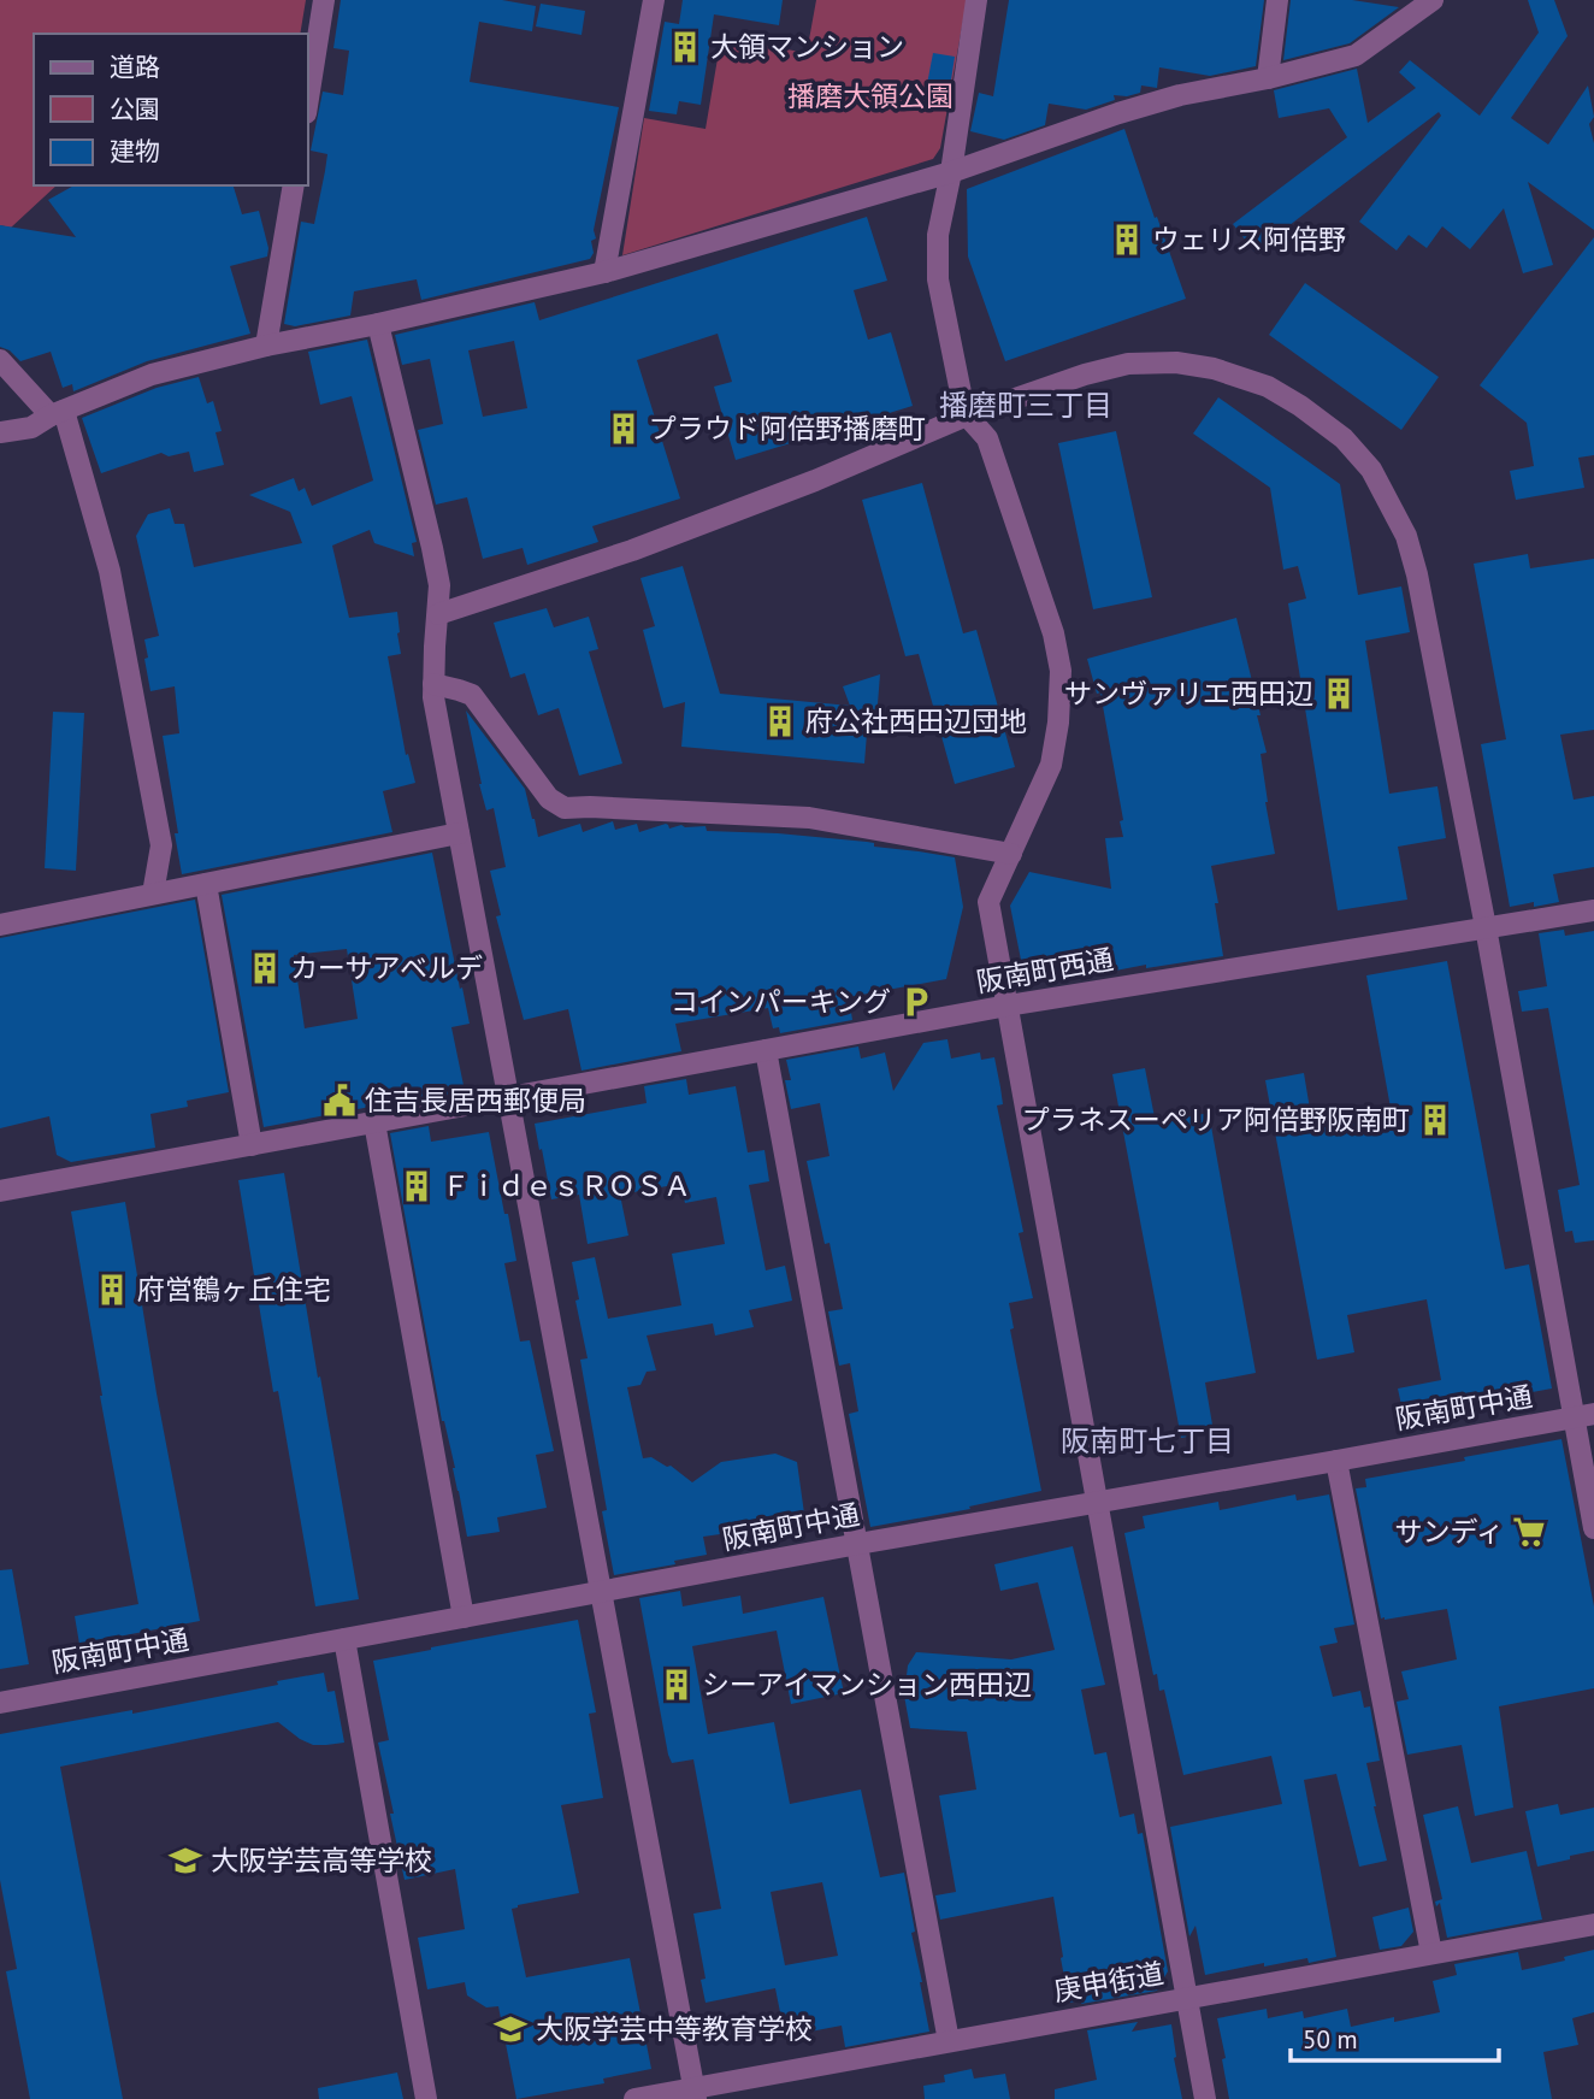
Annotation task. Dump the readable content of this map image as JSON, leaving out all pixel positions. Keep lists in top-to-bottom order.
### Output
{
  "streets": {
    "street": ["阪南町西通", "阪南町中通", "庚申街道"]
  },
  "districts": ["播磨町三丁目", "阪南町七丁目"],
  "parks": ["播磨大領公園"],
  "places": {
    "building": [
      "大領マンション",
      "ウェリス阿倍野",
      "プラウド阿倍野播磨町",
      "サンヴァリエ西田辺",
      "府公社西田辺団地",
      "カーサアベルデ",
      "プラネスーペリア阿倍野阪南町",
      "ＦｉｄｅｓＲＯＳＡ",
      "府営鶴ヶ丘住宅",
      "シーアイマンション西田辺"
    ],
    "parking": ["コインパーキング"],
    "public building": ["住吉長居西郵便局"],
    "supermarket": ["サンディ"],
    "school or university": ["大阪学芸高等学校", "大阪学芸中等教育学校"]
  },
  "legend": ["道路", "公園", "建物"],
  "scale_bar": "50 m"
}
